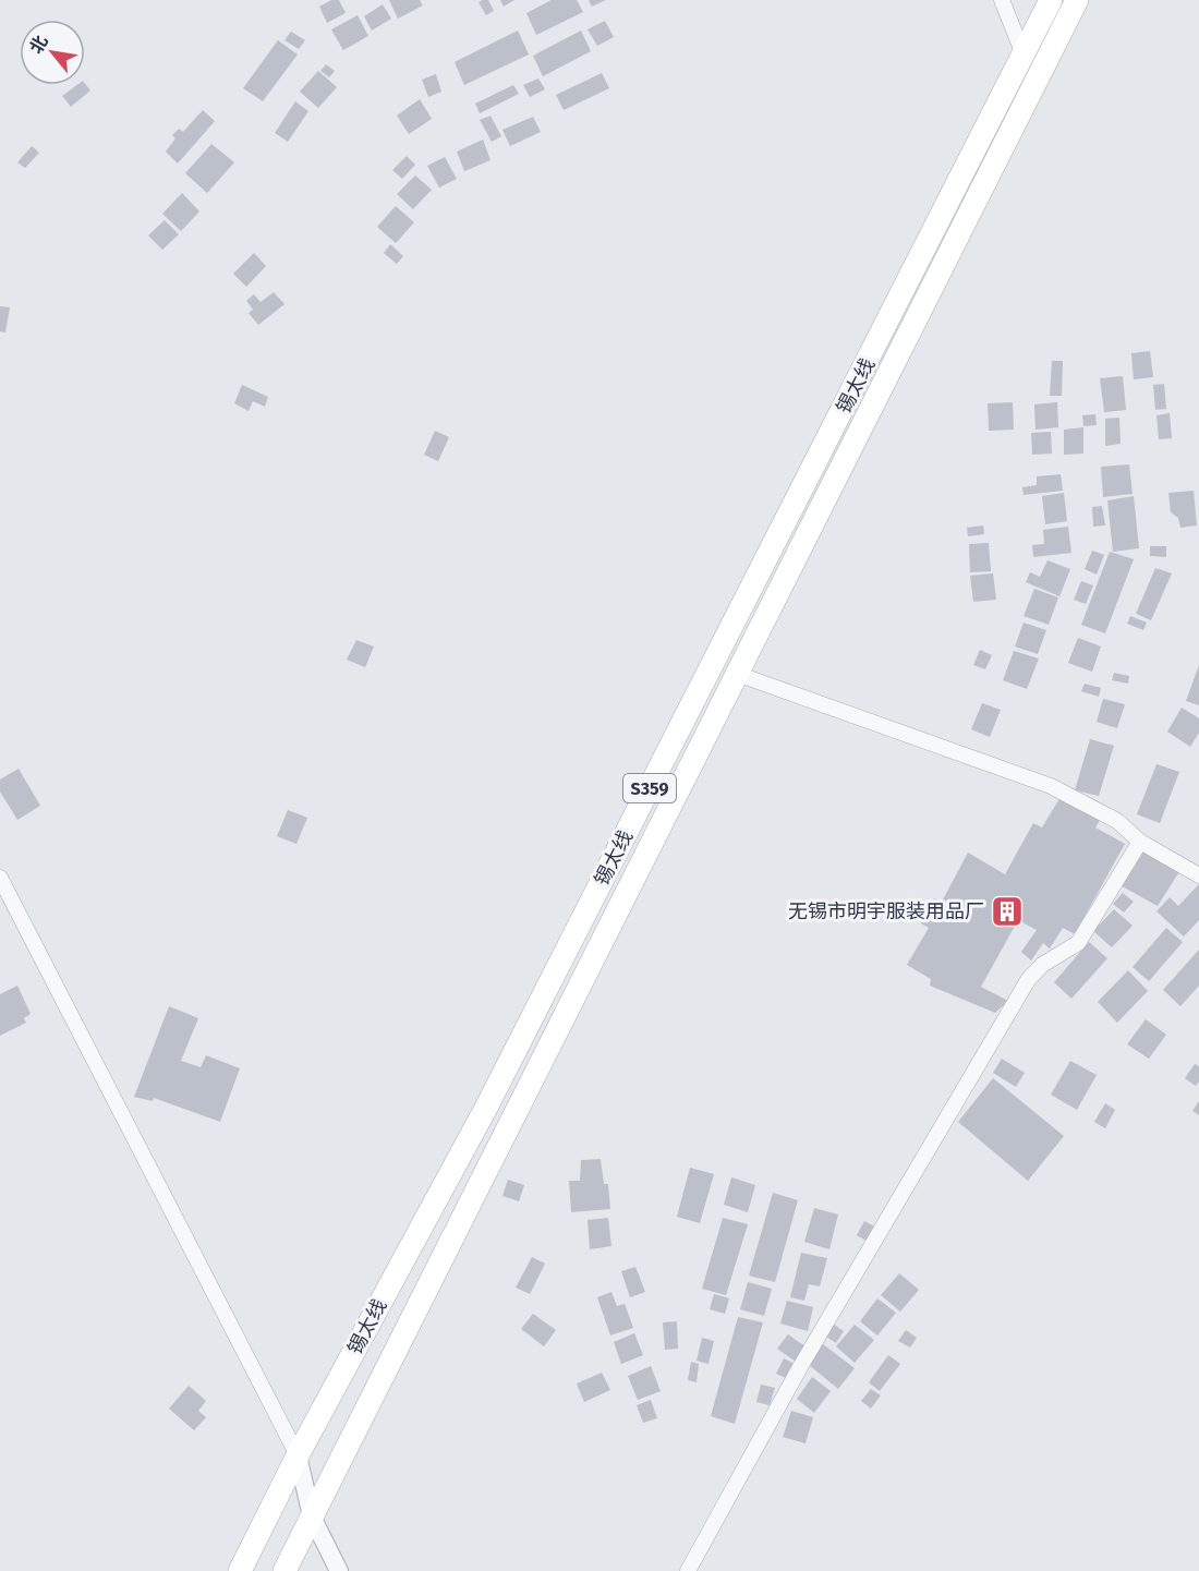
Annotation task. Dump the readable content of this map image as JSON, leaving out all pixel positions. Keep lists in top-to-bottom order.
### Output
{
  "streets": {
    "main road": ["锡太线", "S359"]
  },
  "places": {
    "building": ["无锡市明宇服装用品厂"]
  },
  "north": "top left"
}
